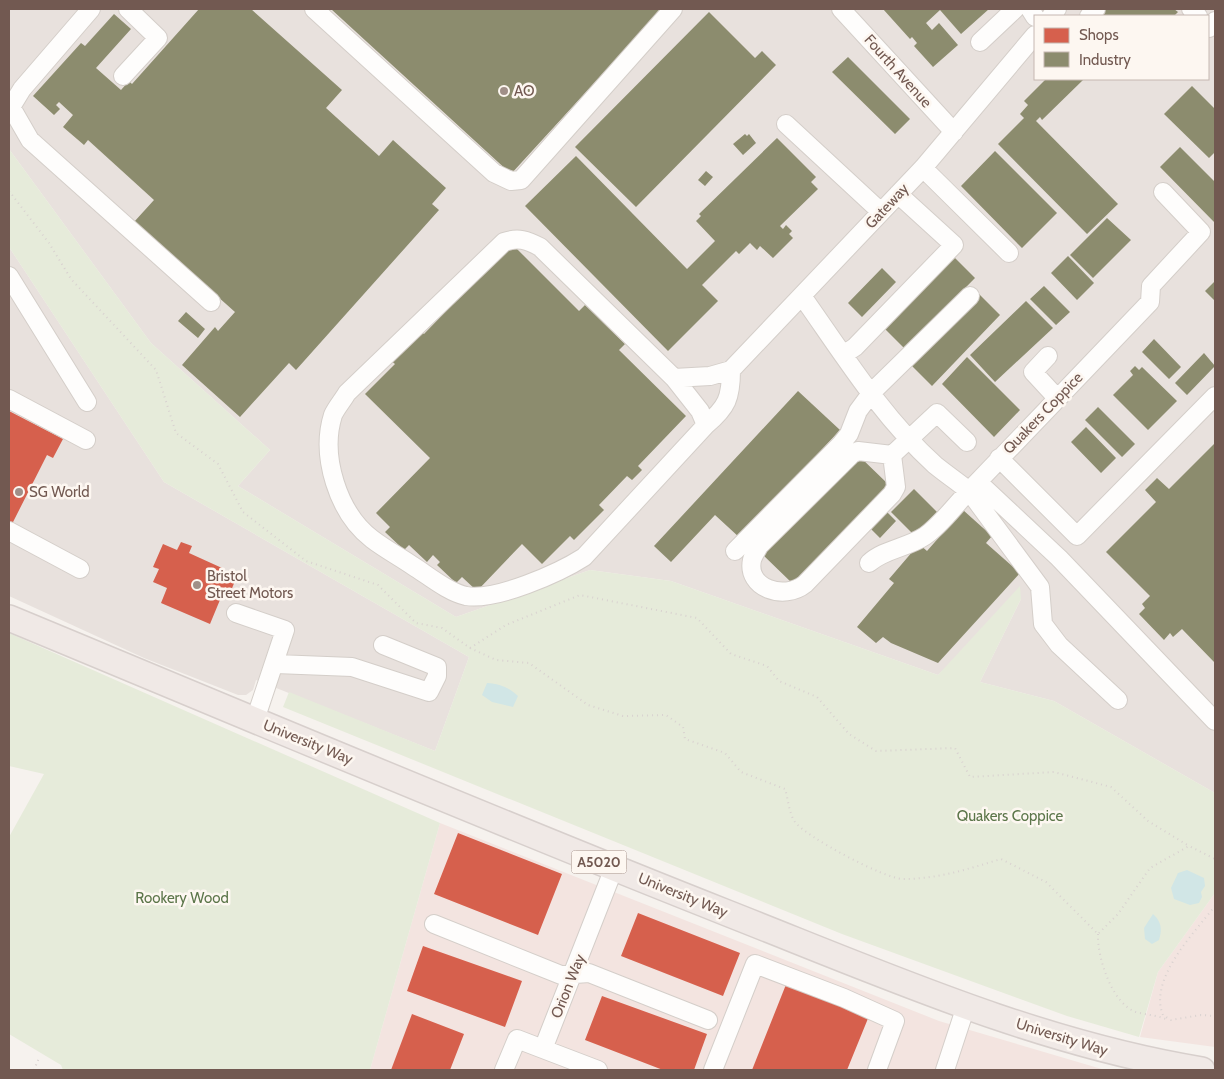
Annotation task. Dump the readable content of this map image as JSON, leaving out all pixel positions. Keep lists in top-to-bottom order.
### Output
{
  "streets": {
    "highway": ["University Way", "A5020"],
    "street": [
      "Fourth Avenue",
      "Gateway",
      "Quakers Coppice",
      "Orion Way"
    ]
  },
  "crossings": [
    ["Fourth Avenue", "Gateway"],
    ["University Way", "Orion Way"]
  ],
  "parks": ["Quakers Coppice", "Rookery Wood"],
  "places": ["AO", "SG World", "Bristol Street Motors"],
  "legend": ["Shops", "Industry"]
}
